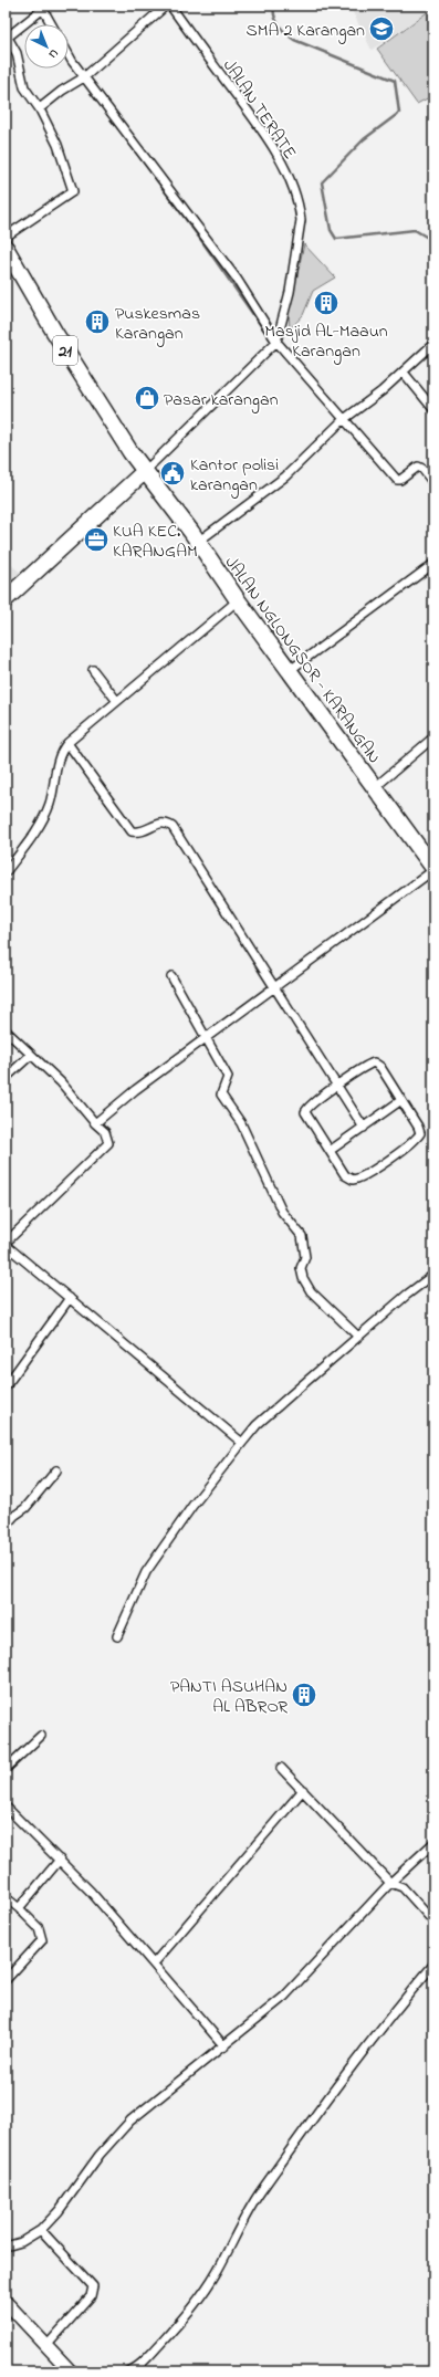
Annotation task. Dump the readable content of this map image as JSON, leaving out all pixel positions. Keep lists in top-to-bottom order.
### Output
{
  "streets": {
    "highway": ["21", "JALAN NGLONGSOR - KARANGAN"],
    "street": ["JALAN TERATE"]
  },
  "crossings": [
    ["21", "JALAN NGLONGSOR - KARANGAN"]
  ],
  "places": {
    "school or university": ["SMA 2 Karangan"],
    "building": ["Masjid AL-Maaun Karangan", "Puskesmas Karangan", "PANTI ASUHAN AL ABROR"],
    "shop": ["Pasar karangan"],
    "public building": ["Kantor polisi karangan"],
    "office": ["KUA KEC. KARANGAM"]
  },
  "north": "bottom right"
}
